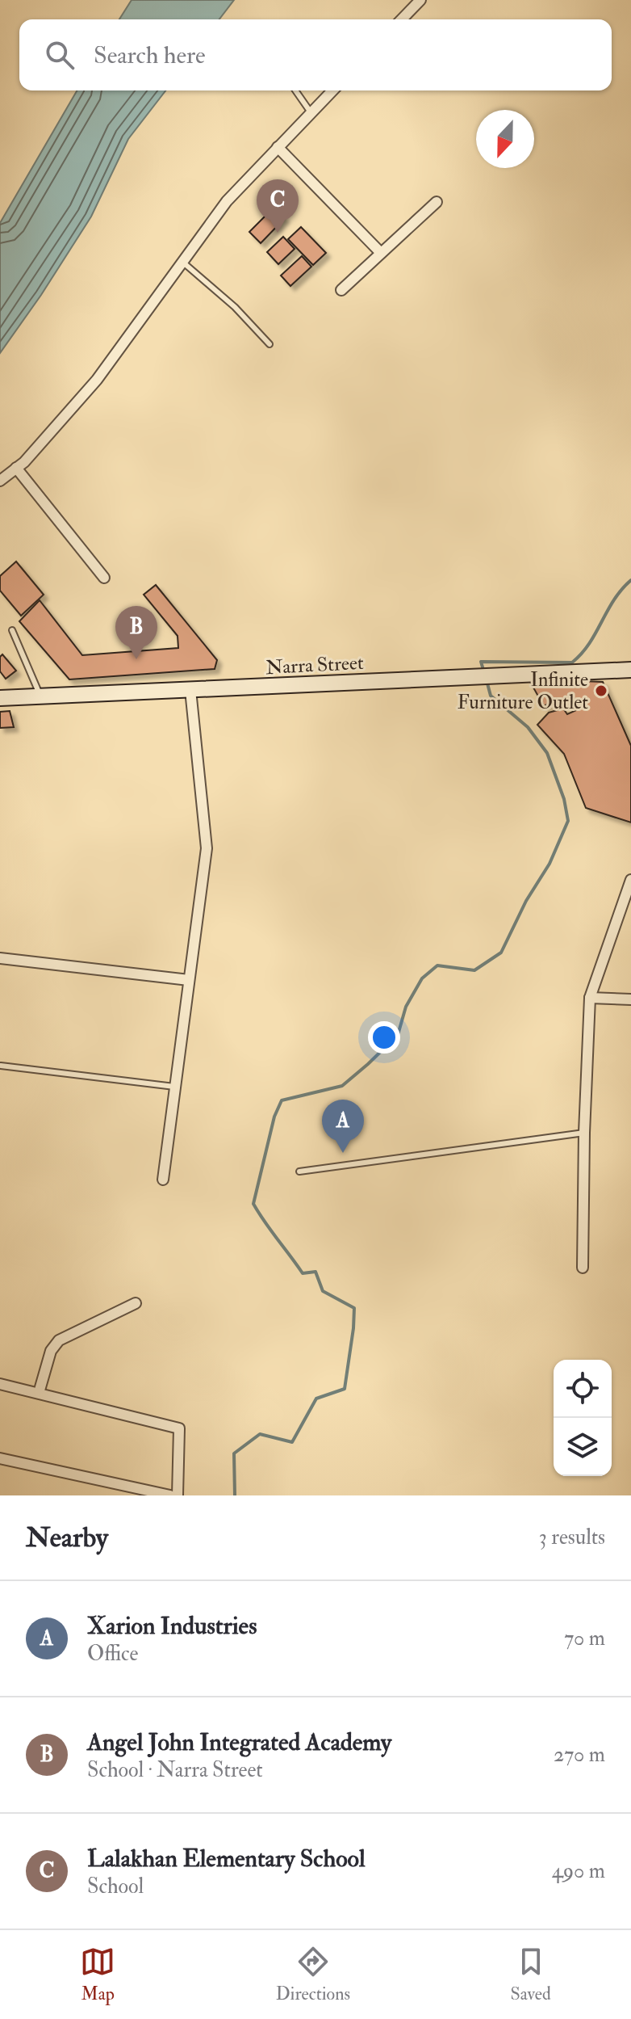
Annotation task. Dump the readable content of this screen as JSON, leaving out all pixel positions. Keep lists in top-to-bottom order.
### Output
{
  "streets": {
    "main road": ["Narra Street"]
  },
  "places": ["Infinite Furniture Outlet"],
  "north": "bottom",
  "page": {
    "search": "Search here",
    "pins": ["C", "B", "A"],
    "heading": ["Nearby", "3 results"],
    "list": [
      {
        "mark": "A",
        "name": "Xarion Industries",
        "note": "Office",
        "value": "70 m"
      },
      {
        "mark": "B",
        "name": "Angel John Integrated Academy",
        "note": "School · Narra Street",
        "value": "270 m"
      },
      {
        "mark": "C",
        "name": "Lalakhan Elementary School",
        "note": "School",
        "value": "490 m"
      }
    ],
    "nav": ["Map", "Directions", "Saved"]
  }
}
